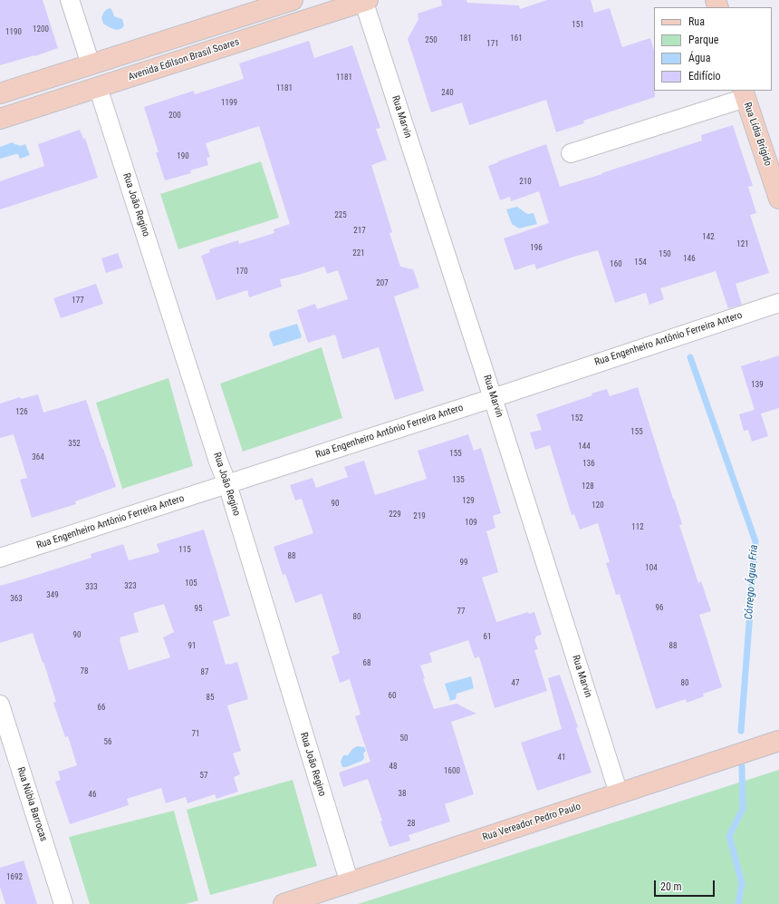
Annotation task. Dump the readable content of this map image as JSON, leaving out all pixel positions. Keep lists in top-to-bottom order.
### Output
{
  "streets": {
    "main road": ["Avenida Edilson Brasil Soares", "Rua Lídia Brígido", "Rua Vereador Pedro Paulo"],
    "street": [
      "Rua Marvin",
      "Rua João Regino",
      "Rua Engenheiro Antônio Ferreira Antero",
      "Rua Núbia Barrocas"
    ]
  },
  "crossings": [
    ["Avenida Edilson Brasil Soares", "Rua Marvin"],
    ["Avenida Edilson Brasil Soares", "Rua João Regino"],
    ["Rua Marvin", "Rua Engenheiro Antônio Ferreira Antero"],
    ["Rua Marvin", "Rua Vereador Pedro Paulo"],
    ["Rua João Regino", "Rua Engenheiro Antônio Ferreira Antero"],
    ["Rua João Regino", "Rua Vereador Pedro Paulo"]
  ],
  "water": ["Córrego Água Fria"],
  "house_numbers": [
    "151",
    "1200",
    "1190",
    "181",
    "161",
    "250",
    "171",
    "1181",
    "1181",
    "240",
    "1199",
    "200",
    "190",
    "210",
    "225",
    "217",
    "142",
    "121",
    "196",
    "221",
    "150",
    "146",
    "154",
    "160",
    "170",
    "207",
    "177",
    "139",
    "126",
    "152",
    "155",
    "352",
    "144",
    "155",
    "364",
    "136",
    "135",
    "128",
    "129",
    "90",
    "120",
    "229",
    "219",
    "109",
    "112",
    "115",
    "88",
    "99",
    "104",
    "105",
    "323",
    "333",
    "349",
    "363",
    "96",
    "95",
    "77",
    "80",
    "90",
    "61",
    "91",
    "88",
    "68",
    "78",
    "87",
    "47",
    "80",
    "60",
    "85",
    "66",
    "71",
    "50",
    "56",
    "41",
    "48",
    "1600",
    "57",
    "38",
    "46",
    "28",
    "1692"
  ],
  "legend": [
    "Rua",
    "Parque",
    "Água",
    "Edifício"
  ],
  "scale_bar": "20 m"
}
